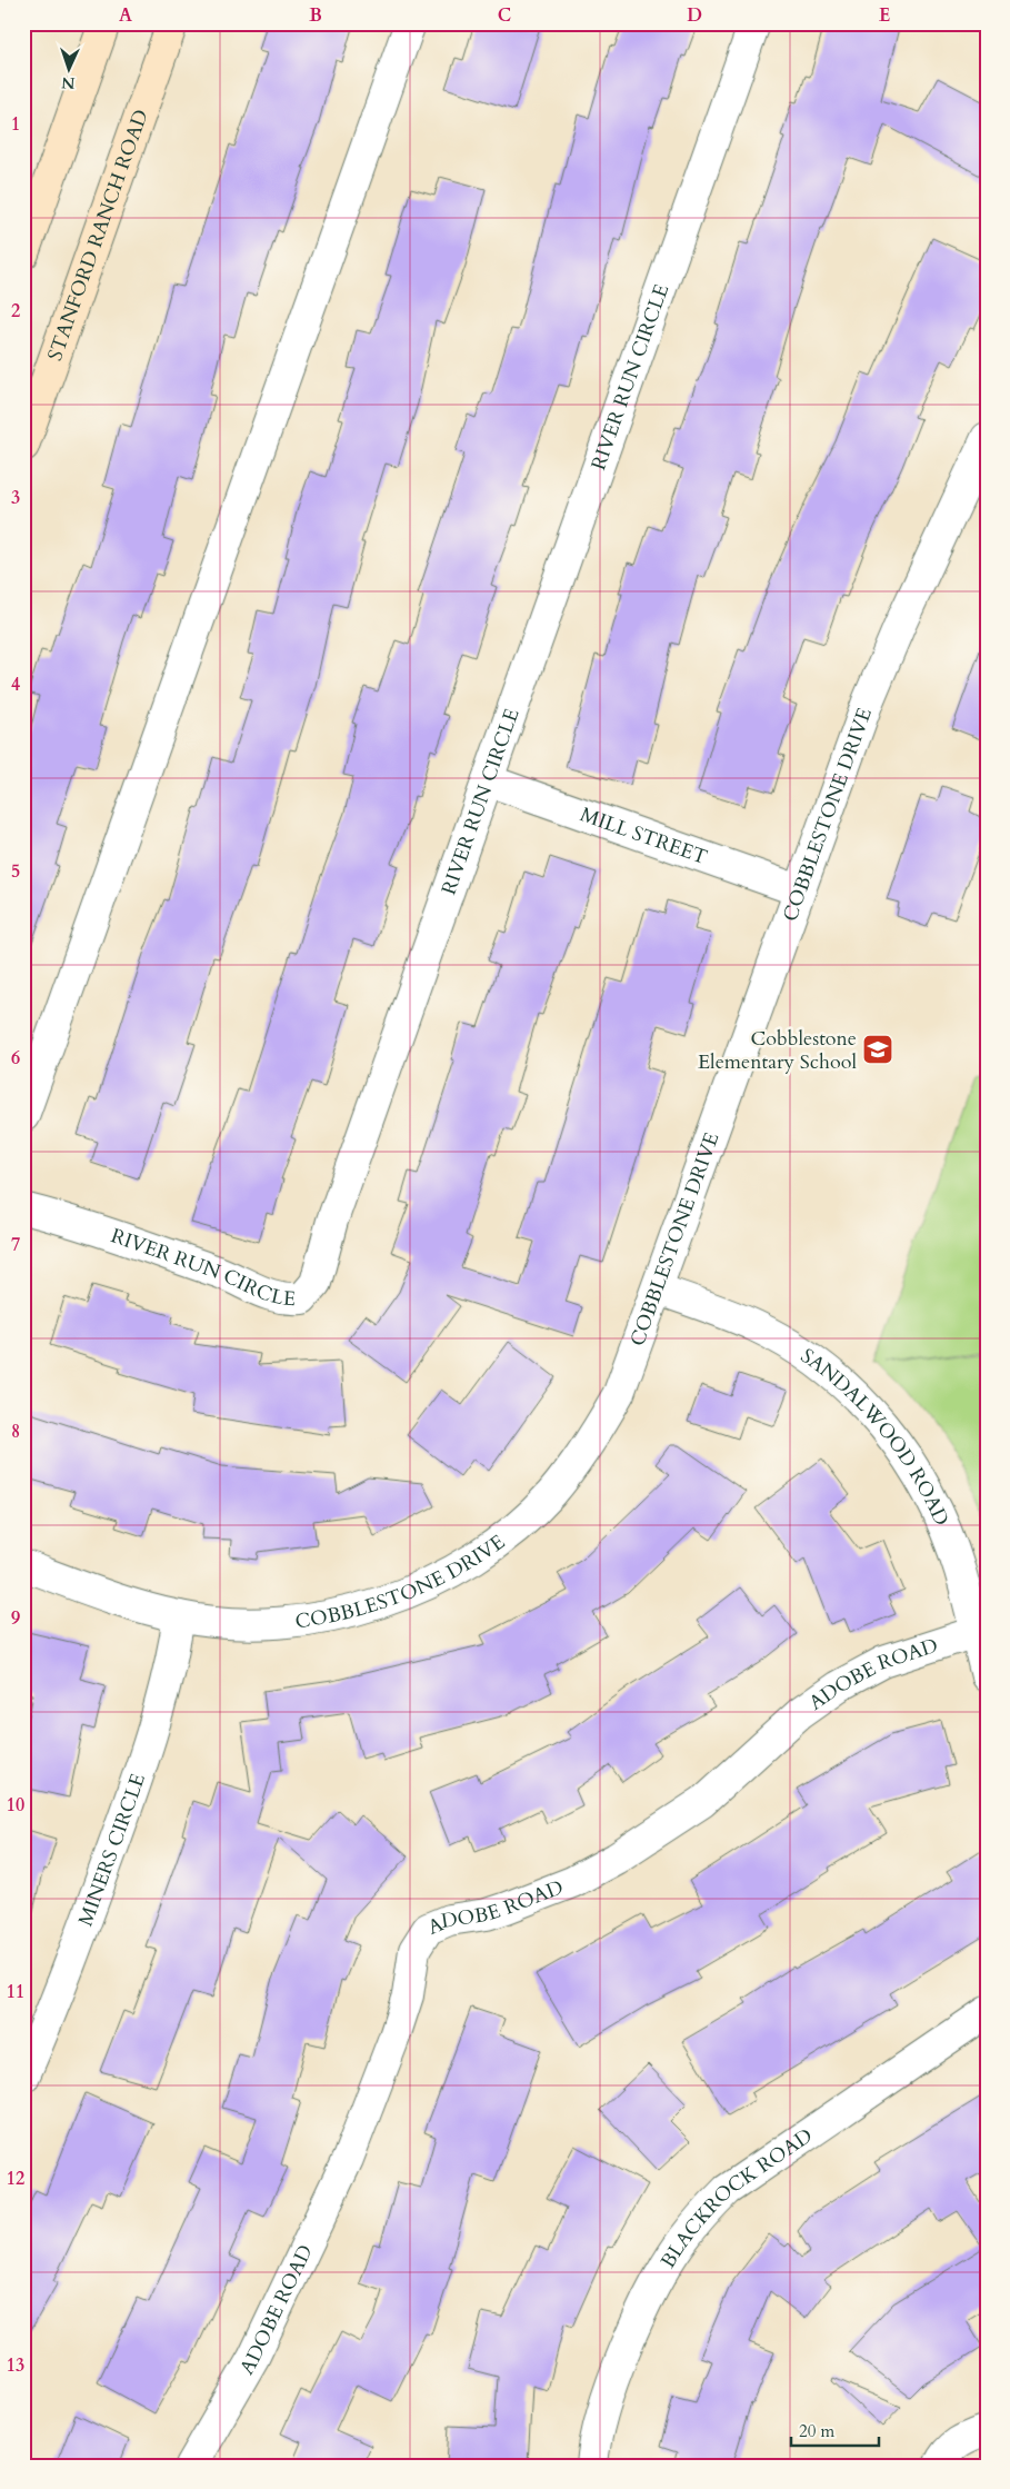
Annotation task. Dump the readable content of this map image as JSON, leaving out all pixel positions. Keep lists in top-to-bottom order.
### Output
{
  "streets": {
    "main road": ["STANFORD RANCH ROAD"],
    "street": [
      "RIVER RUN CIRCLE",
      "COBBLESTONE DRIVE",
      "MILL STREET",
      "SANDALWOOD ROAD",
      "ADOBE ROAD",
      "MINERS CIRCLE",
      "BLACKROCK ROAD"
    ]
  },
  "crossings": [
    ["RIVER RUN CIRCLE", "MILL STREET"],
    ["COBBLESTONE DRIVE", "MILL STREET"],
    ["COBBLESTONE DRIVE", "SANDALWOOD ROAD"],
    ["COBBLESTONE DRIVE", "MINERS CIRCLE"],
    ["SANDALWOOD ROAD", "ADOBE ROAD"]
  ],
  "places": {
    "school or university": ["Cobblestone Elementary School"]
  },
  "scale_bar": "20 m",
  "north": "bottom",
  "grid": {
    "columns": [
      "A",
      "B",
      "C",
      "D",
      "E"
    ],
    "rows": [
      "1",
      "2",
      "3",
      "4",
      "5",
      "6",
      "7",
      "8",
      "9",
      "10",
      "11",
      "12",
      "13"
    ]
  }
}
